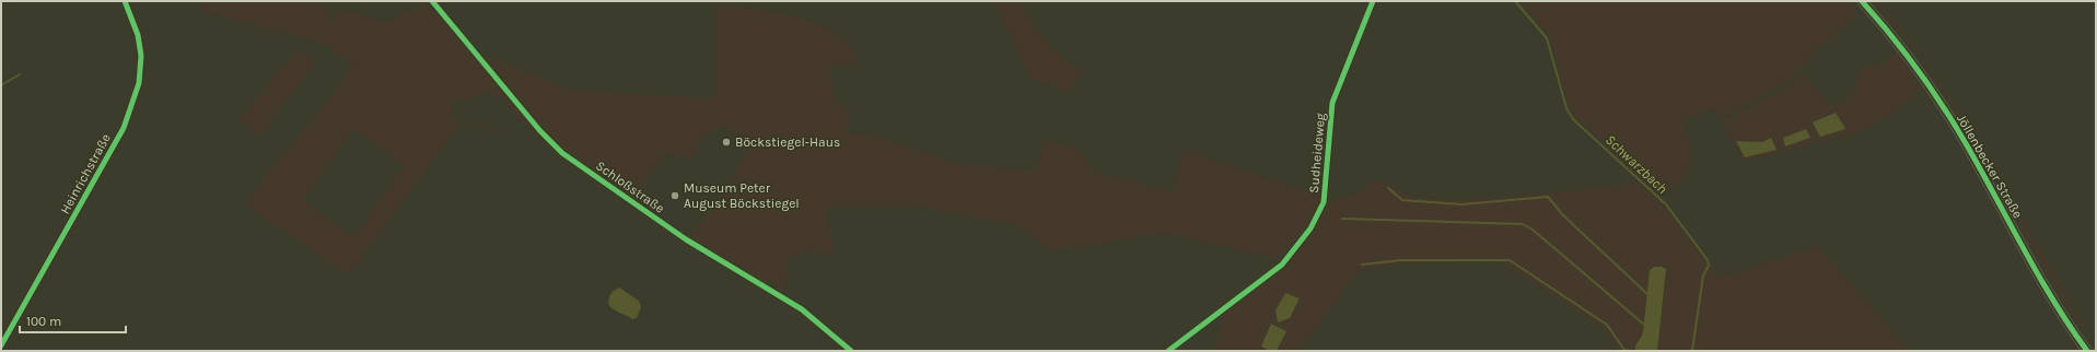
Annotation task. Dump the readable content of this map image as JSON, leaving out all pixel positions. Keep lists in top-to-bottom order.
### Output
{
  "streets": {
    "street": [
      "Sudheideweg",
      "Jöllenbecker Straße",
      "Heinrichstraße",
      "Schloßstraße"
    ]
  },
  "water": ["Schwarzbach"],
  "places": ["Böckstiegel-Haus", "Museum Peter August Böckstiegel"],
  "scale_bar": "100 m"
}
